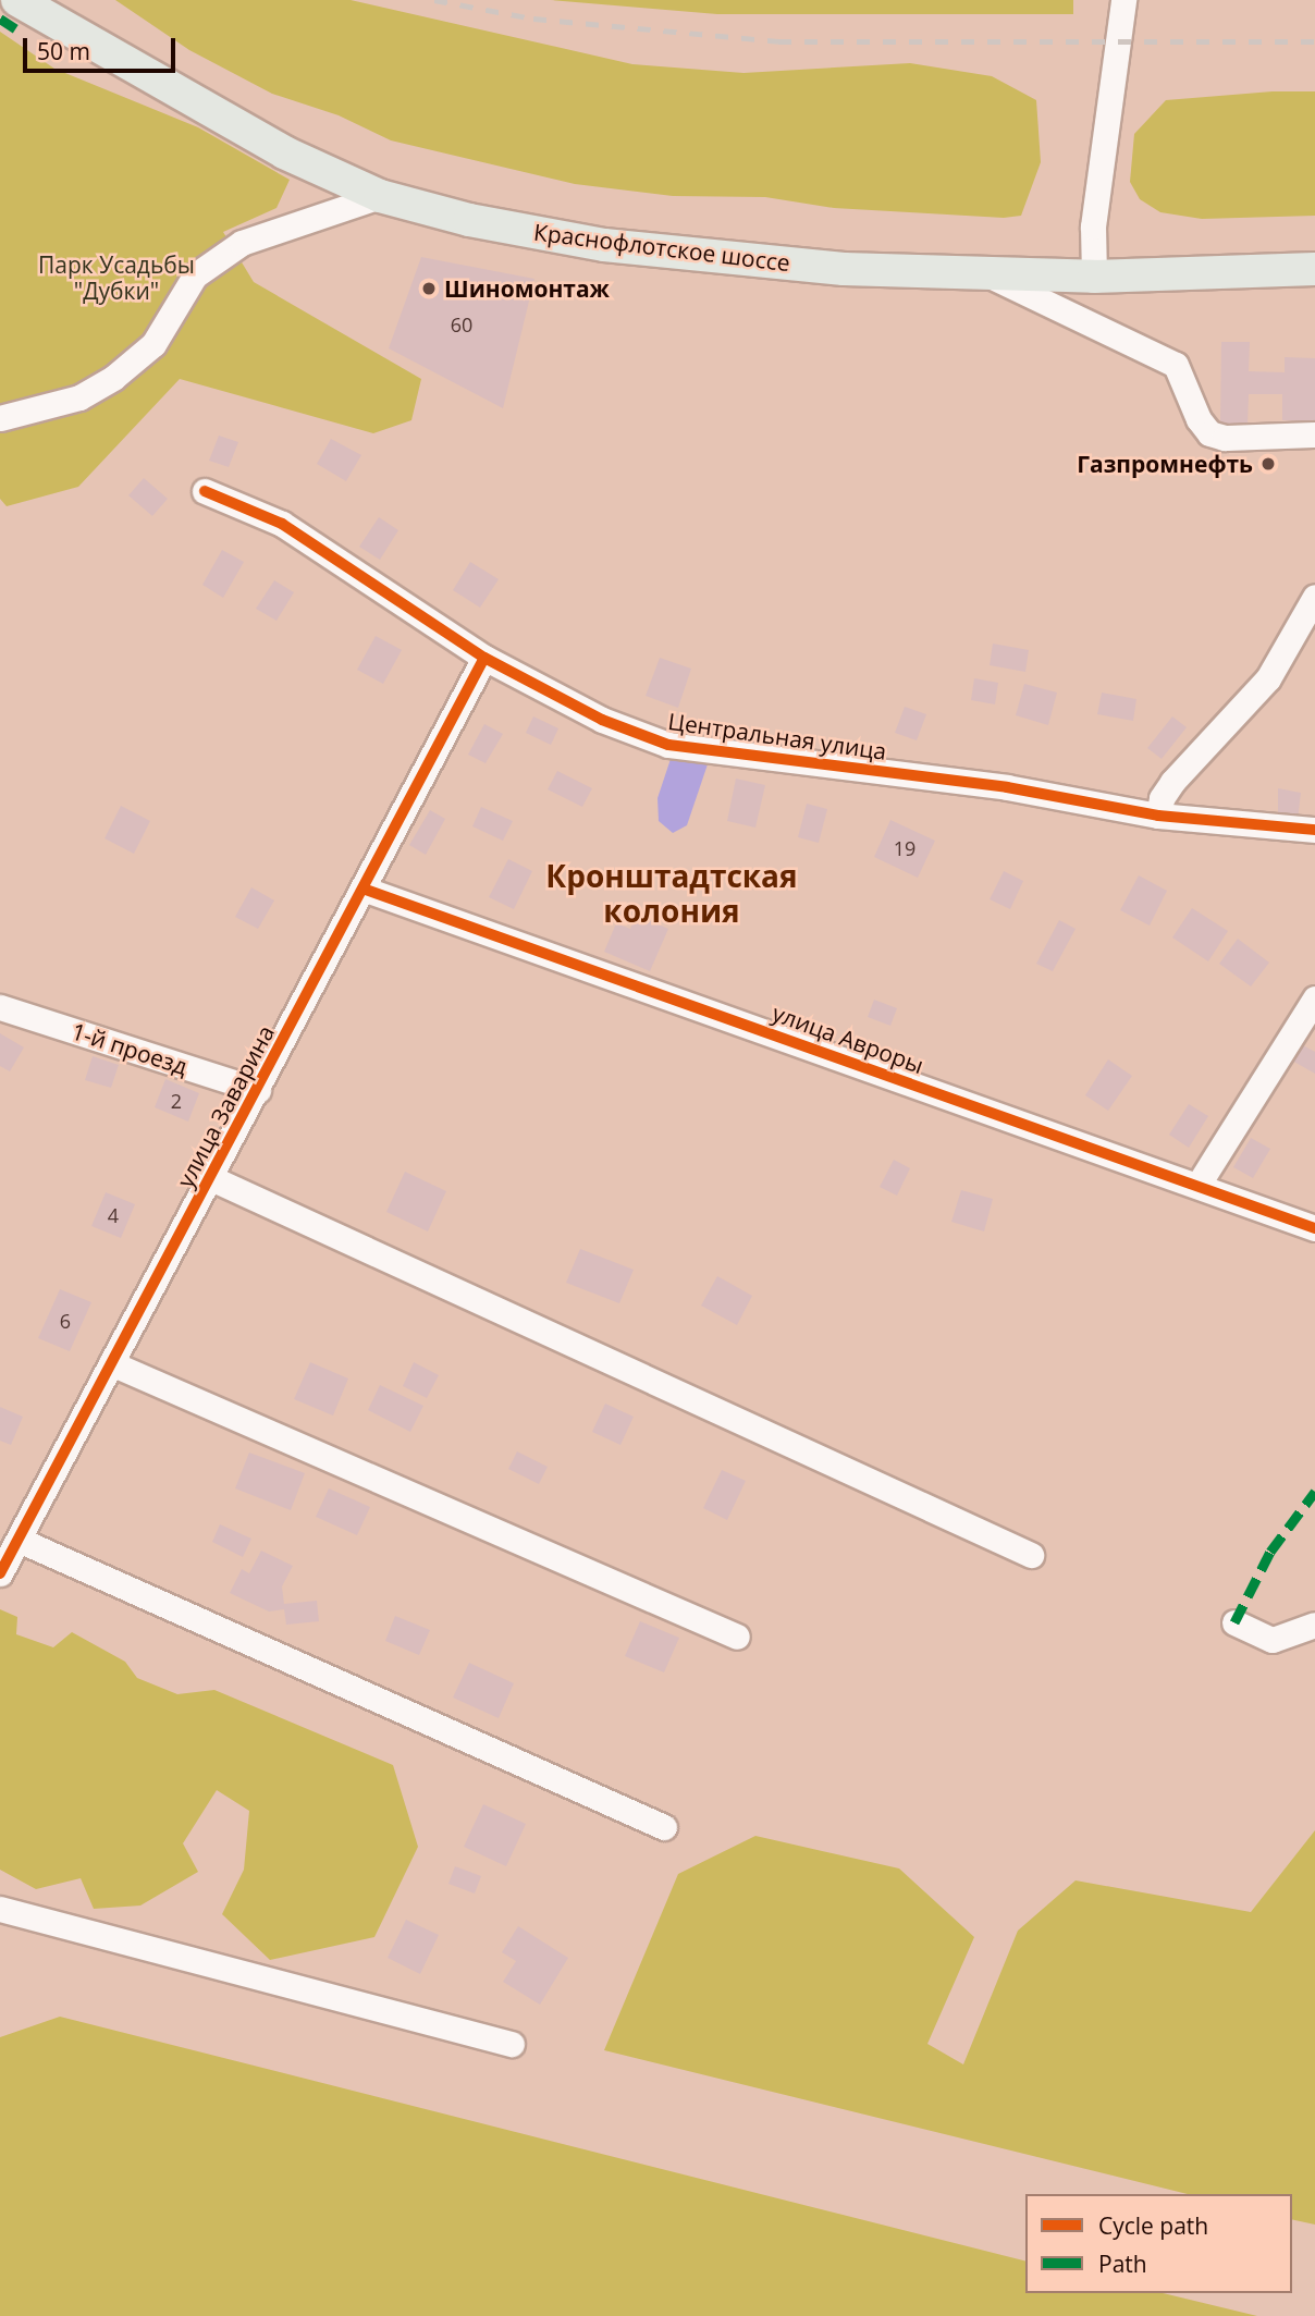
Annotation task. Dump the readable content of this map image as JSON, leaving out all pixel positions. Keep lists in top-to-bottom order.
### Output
{
  "streets": {
    "main road": ["Краснофлотское шоссе"],
    "street": [
      "Центральная улица",
      "улица Авроры",
      "1-й проезд",
      "улица Заварина"
    ]
  },
  "crossings": [
    ["Центральная улица", "улица Заварина"],
    ["улица Авроры", "улица Заварина"],
    ["1-й проезд", "улица Заварина"]
  ],
  "districts": ["Кронштадтская колония"],
  "parks": ["Парк Усадьбы \"Дубки\""],
  "places": ["Шиномонтаж", "Газпромнефть"],
  "house_numbers": [
    "60",
    "19",
    "2",
    "4",
    "6"
  ],
  "legend": ["Cycle path", "Path"],
  "scale_bar": "50 m"
}
